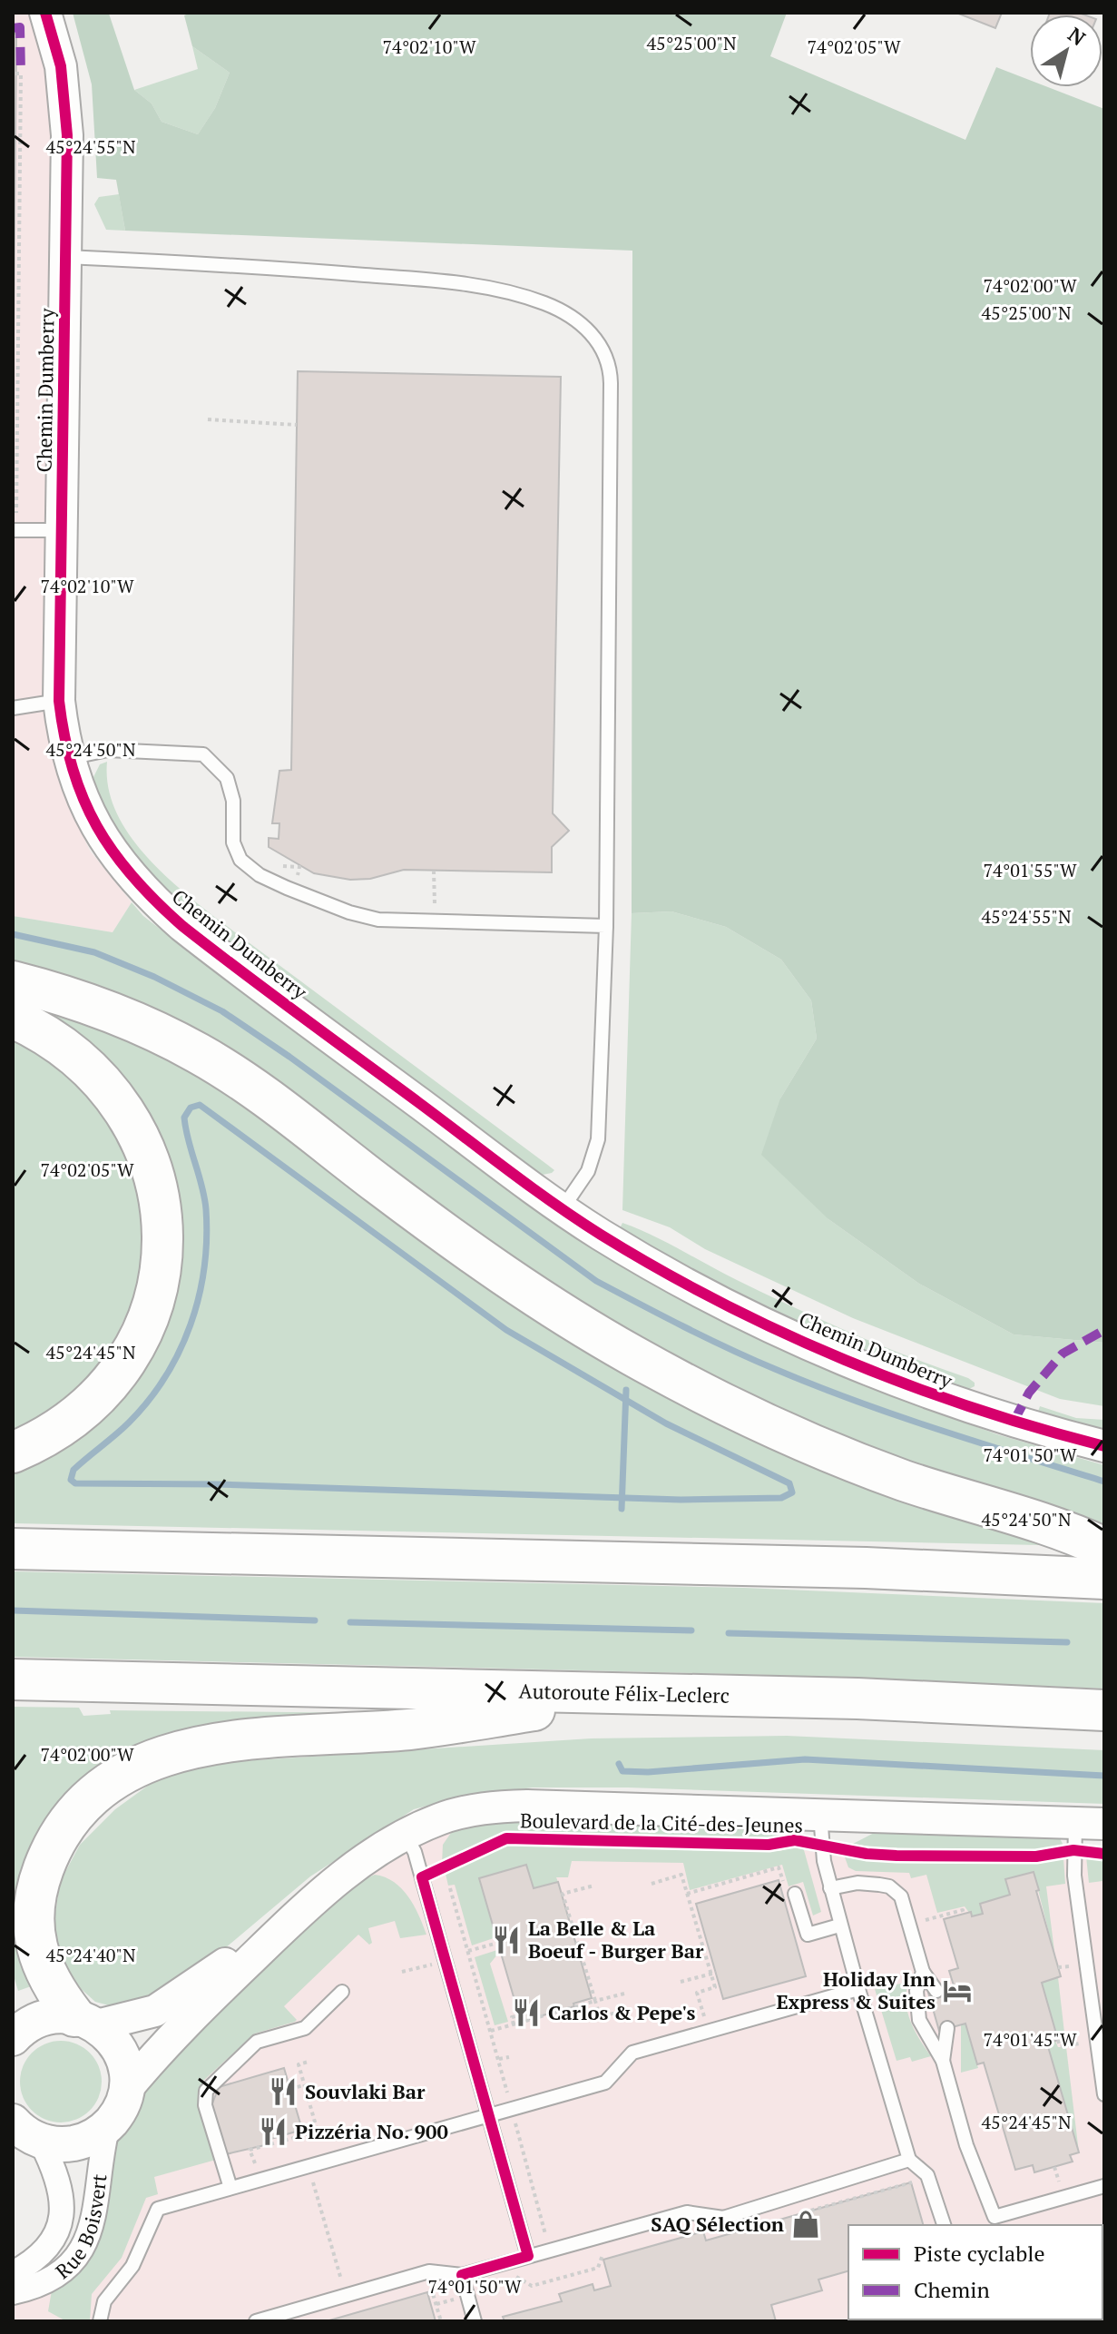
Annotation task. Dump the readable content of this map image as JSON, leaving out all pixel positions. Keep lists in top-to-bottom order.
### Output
{
  "streets": {
    "highway": ["Autoroute Félix-Leclerc"],
    "street": ["Chemin Dumberry", "Boulevard de la Cité-des-Jeunes", "Rue Boisvert"]
  },
  "places": {
    "restaurant": [
      "La Belle & La Boeuf - Burger Bar",
      "Carlos & Pepe's",
      "Souvlaki Bar",
      "Pizzéria No. 900"
    ],
    "hotel": ["Holiday Inn Express & Suites"],
    "shop": ["SAQ Sélection"]
  },
  "legend": ["Piste cyclable", "Chemin"],
  "north": "top right",
  "coordinates": [
    "45°25'00\"N",
    "74°02'10\"W",
    "74°02'05\"W",
    "45°24'55\"N",
    "74°02'00\"W",
    "45°24'50\"N",
    "74°01'55\"W",
    "45°24'45\"N",
    "74°01'50\"W",
    "45°24'40\"N",
    "74°01'45\"W"
  ]
}
